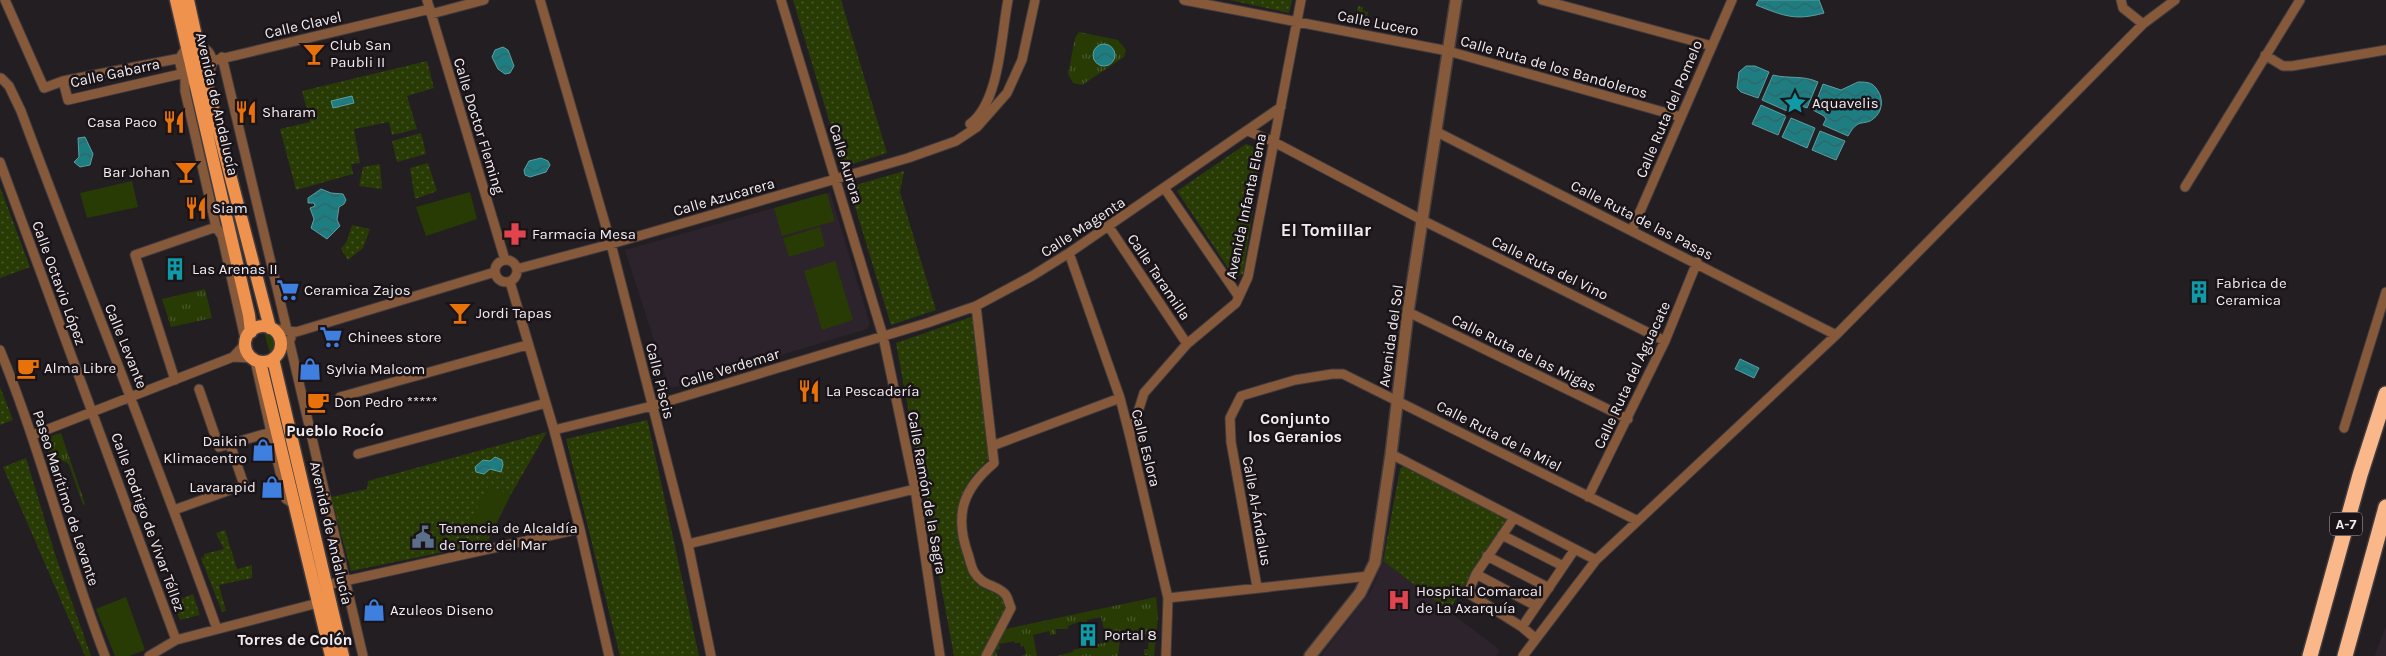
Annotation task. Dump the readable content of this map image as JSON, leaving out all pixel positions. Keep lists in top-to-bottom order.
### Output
{
  "streets": {
    "highway": ["A-7"],
    "main road": ["Avenida de Andalucía"],
    "street": [
      "Calle Lucero",
      "Calle Clavel",
      "Calle Ruta de los Bandoleros",
      "Calle Gabarra",
      "Calle Ruta del Pomelo",
      "Calle Doctor Fleming",
      "Calle Aurora",
      "Calle Azucarera",
      "Avenida Infanta Elena",
      "Calle Ruta de las Pasas",
      "Calle Magenta",
      "Calle Ruta del Vino",
      "Calle Taramilla",
      "Calle Octavio López",
      "Avenida del Sol",
      "Calle Levante",
      "Calle Ruta de las Migas",
      "Calle Verdemar",
      "Calle Ruta del Aguacate",
      "Calle Piscis",
      "Calle Ruta de la Miel",
      "Calle Eslora",
      "Calle Ramón de la Sagra",
      "Paseo Marítimo de Levante",
      "Calle Al-Ándalus",
      "Calle Rodrigo de Vivar Téllez"
    ]
  },
  "crossings": [
    ["Calle Lucero", "Calle Ruta de los Bandoleros"],
    ["Calle Lucero", "Avenida Infanta Elena"],
    ["Calle Lucero", "Avenida del Sol"],
    ["Calle Clavel", "Calle Doctor Fleming"],
    ["Calle Ruta de los Bandoleros", "Calle Ruta del Pomelo"],
    ["Calle Ruta de los Bandoleros", "Avenida del Sol"],
    ["Calle Gabarra", "Avenida de Andalucía"],
    ["Calle Ruta del Pomelo", "Calle Ruta de las Pasas"],
    ["Calle Doctor Fleming", "Calle Azucarera"],
    ["Calle Aurora", "Calle Azucarera"],
    ["Calle Aurora", "Calle Magenta"],
    ["Calle Aurora", "Calle Verdemar"],
    ["Calle Aurora", "Calle Ramón de la Sagra"],
    ["Calle Azucarera", "Calle Piscis"],
    ["Avenida Infanta Elena", "Calle Magenta"],
    ["Avenida Infanta Elena", "Calle Ruta del Vino"],
    ["Avenida Infanta Elena", "Calle Taramilla"],
    ["Avenida Infanta Elena", "Calle Eslora"],
    ["Calle Ruta de las Pasas", "Avenida del Sol"],
    ["Calle Ruta de las Pasas", "Calle Ruta del Aguacate"],
    ["Calle Magenta", "Calle Ruta del Vino"],
    ["Calle Magenta", "Calle Taramilla"],
    ["Calle Magenta", "Calle Verdemar"],
    ["Calle Magenta", "Calle Eslora"],
    ["Calle Magenta", "Calle Ramón de la Sagra"],
    ["Calle Ruta del Vino", "Avenida del Sol"],
    ["Calle Ruta del Vino", "Calle Ruta del Aguacate"],
    ["Calle Octavio López", "Calle Rodrigo de Vivar Téllez"],
    ["Avenida del Sol", "Calle Ruta de las Migas"],
    ["Avenida del Sol", "Calle Ruta de la Miel"],
    ["Avenida del Sol", "Calle Al-Ándalus"],
    ["Calle Ruta de las Migas", "Calle Ruta del Aguacate"],
    ["Calle Verdemar", "Calle Piscis"],
    ["Calle Verdemar", "Calle Ramón de la Sagra"],
    ["Calle Ruta del Aguacate", "Calle Ruta de la Miel"],
    ["Calle Ruta de la Miel", "Calle Al-Ándalus"]
  ],
  "districts": [
    "El Tomillar",
    "Conjunto los Geranios",
    "Pueblo Rocío",
    "Torres de Colón"
  ],
  "places": {
    "bar": ["Club San Paubli II", "Bar Johan", "Jordi Tapas"],
    "place": ["Aquavelis"],
    "restaurant": [
      "Sharam",
      "Casa Paco",
      "Siam",
      "La Pescadería"
    ],
    "pharmacy": ["Farmacia Mesa"],
    "building": ["Las Arenas II", "Fabrica de Ceramica", "Portal 8"],
    "supermarket": ["Ceramica Zajos", "Chinees store"],
    "cafe": ["Alma Libre", "Don Pedro *****"],
    "shop": [
      "Sylvia Malcom",
      "Daikin Klimacentro",
      "Lavarapid",
      "Azuleos Diseno"
    ],
    "public building": ["Tenencia de Alcaldía de Torre del Mar"],
    "hospital": ["Hospital Comarcal de La Axarquía"]
  }
}
